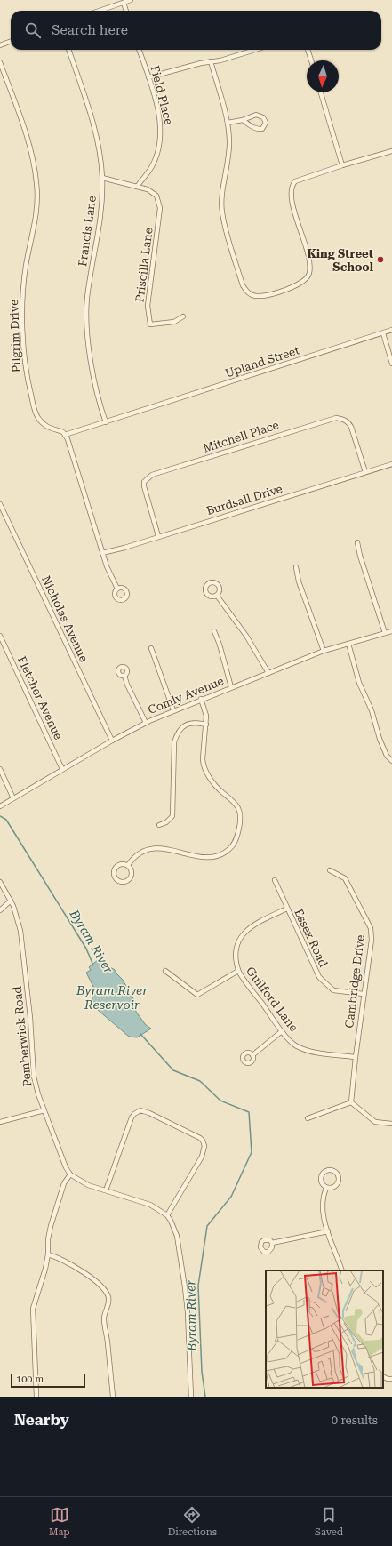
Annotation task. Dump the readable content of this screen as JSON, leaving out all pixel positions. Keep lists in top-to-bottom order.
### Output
{
  "streets": {
    "street": [
      "Field Place",
      "Francis Lane",
      "Priscilla Lane",
      "Pilgrim Drive",
      "Upland Street",
      "Mitchell Place",
      "Burdsall Drive",
      "Nicholas Avenue",
      "Comly Avenue",
      "Fletcher Avenue",
      "Essex Road",
      "Cambridge Drive",
      "Guilford Lane",
      "Pemberwick Road"
    ]
  },
  "crossings": [
    ["Field Place", "Priscilla Lane"],
    ["Francis Lane", "Upland Street"],
    ["Pilgrim Drive", "Upland Street"],
    ["Mitchell Place", "Burdsall Drive"],
    ["Nicholas Avenue", "Comly Avenue"],
    ["Comly Avenue", "Fletcher Avenue"],
    ["Essex Road", "Cambridge Drive"],
    ["Essex Road", "Guilford Lane"],
    ["Cambridge Drive", "Guilford Lane"]
  ],
  "water": ["Byram River", "Byram River Reservoir"],
  "places": ["King Street School"],
  "scale_bar": "100 m",
  "north": "bottom",
  "page": {
    "search": "Search here",
    "scale": "100 m",
    "heading": ["Nearby", "0 results"],
    "nav": ["Map", "Directions", "Saved"]
  }
}
